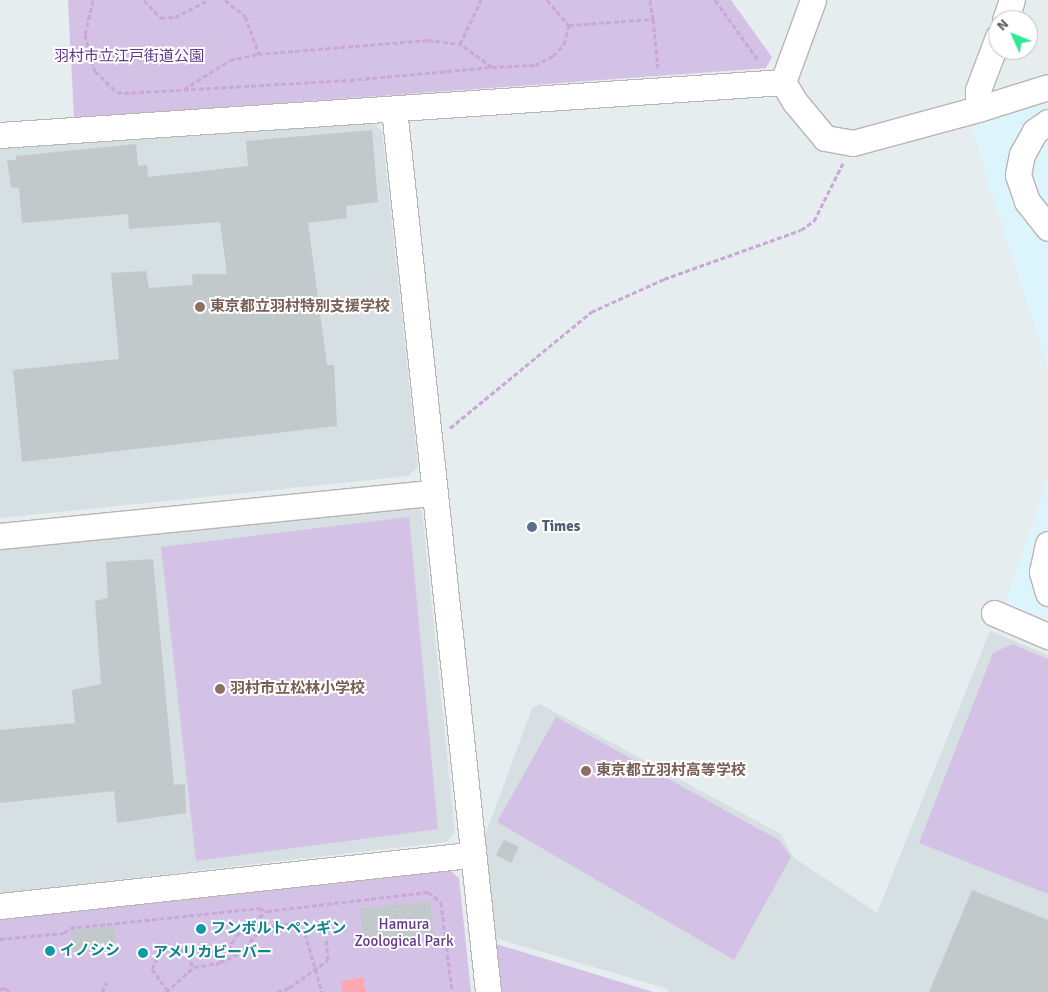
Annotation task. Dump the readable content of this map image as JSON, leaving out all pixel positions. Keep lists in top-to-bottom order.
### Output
{
  "parks": ["羽村市立江戸街道公園", "Hamura Zoological Park"],
  "places": [
    "東京都立羽村特別支援学校",
    "Times",
    "羽村市立松林小学校",
    "東京都立羽村高等学校",
    "フンボルトペンギン",
    "イノシシ",
    "アメリカビーバー"
  ],
  "north": "top left"
}
